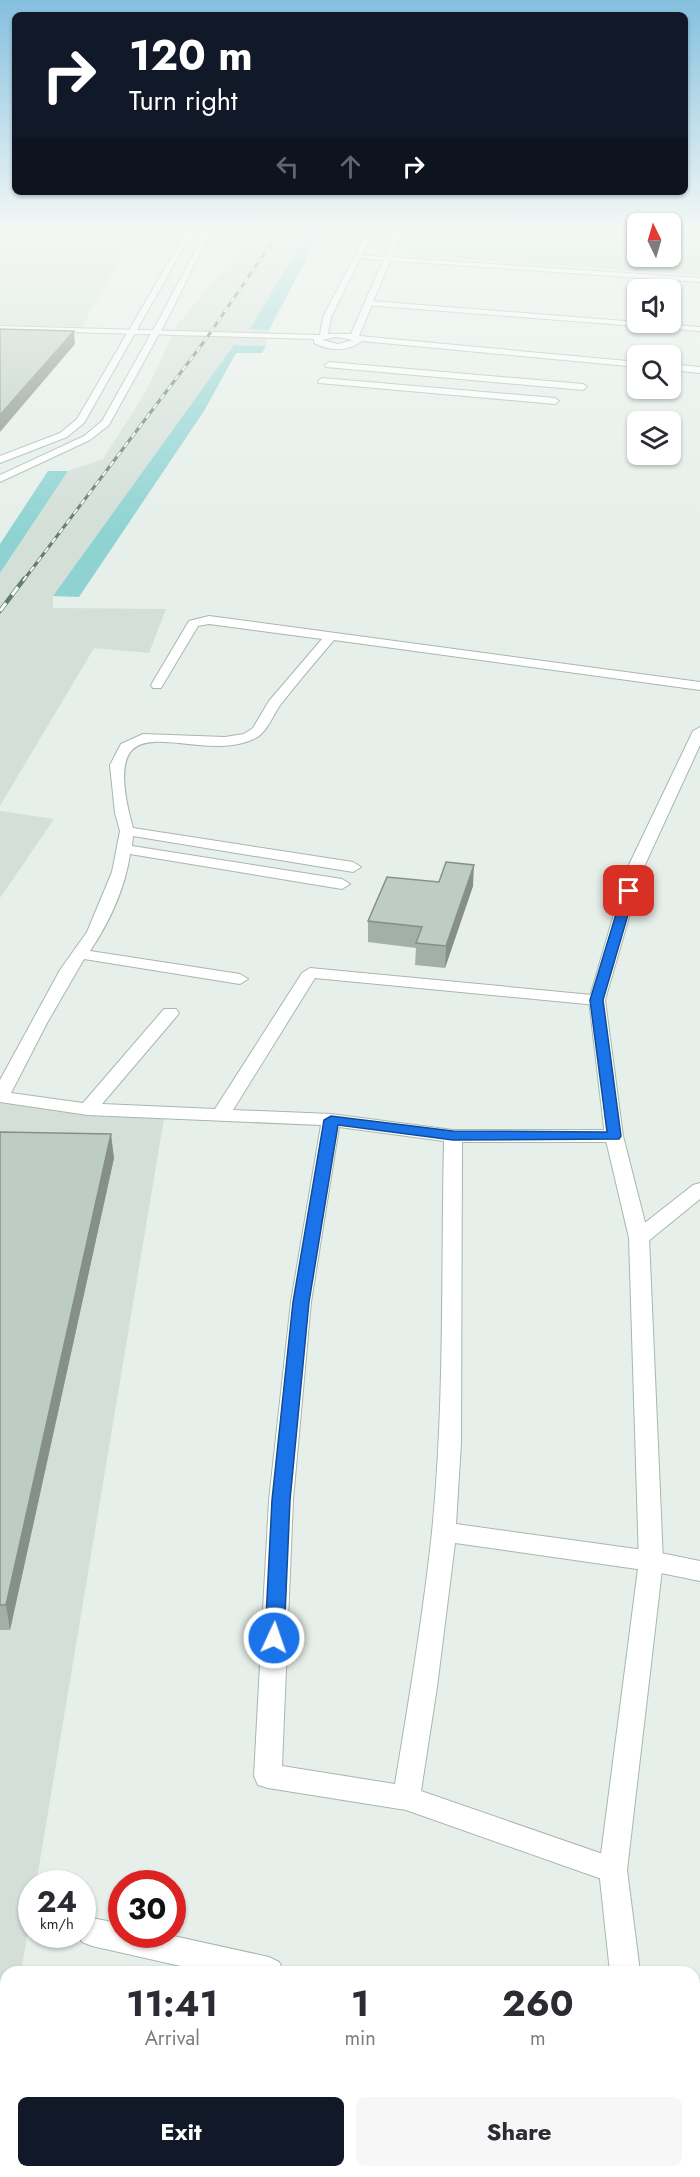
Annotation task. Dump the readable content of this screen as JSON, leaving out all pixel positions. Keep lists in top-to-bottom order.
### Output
{
  "north": "top",
  "page": {
    "turn": ["120 m", "Turn right"],
    "speed": "24 km/h",
    "limit": "30",
    "eta": [
      "11:41",
      "Arrival",
      "1",
      "min",
      "260",
      "m"
    ],
    "buttons": ["Exit", "Share"]
  }
}
